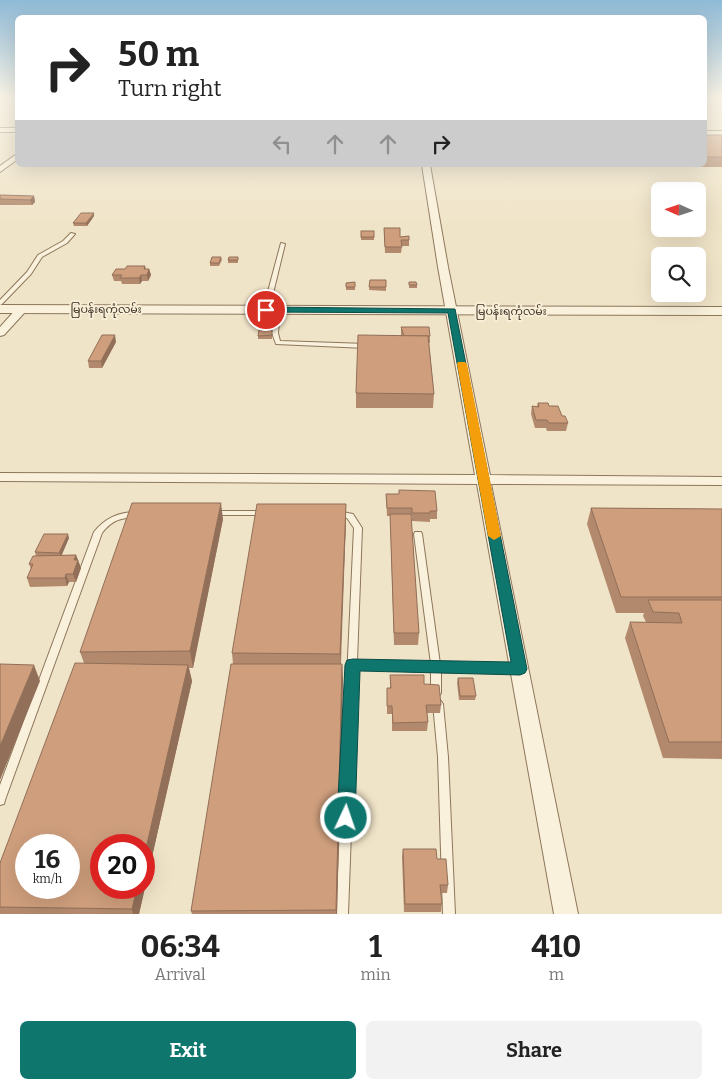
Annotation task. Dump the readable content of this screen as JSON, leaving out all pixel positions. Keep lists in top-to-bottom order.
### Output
{
  "streets": {
    "street": ["မြပန်းရကုံလမ်း"]
  },
  "north": "left",
  "page": {
    "turn": ["50 m", "Turn right"],
    "speed": "16 km/h",
    "limit": "20",
    "eta": [
      "06:34",
      "Arrival",
      "1",
      "min",
      "410",
      "m"
    ],
    "buttons": ["Exit", "Share"]
  }
}
